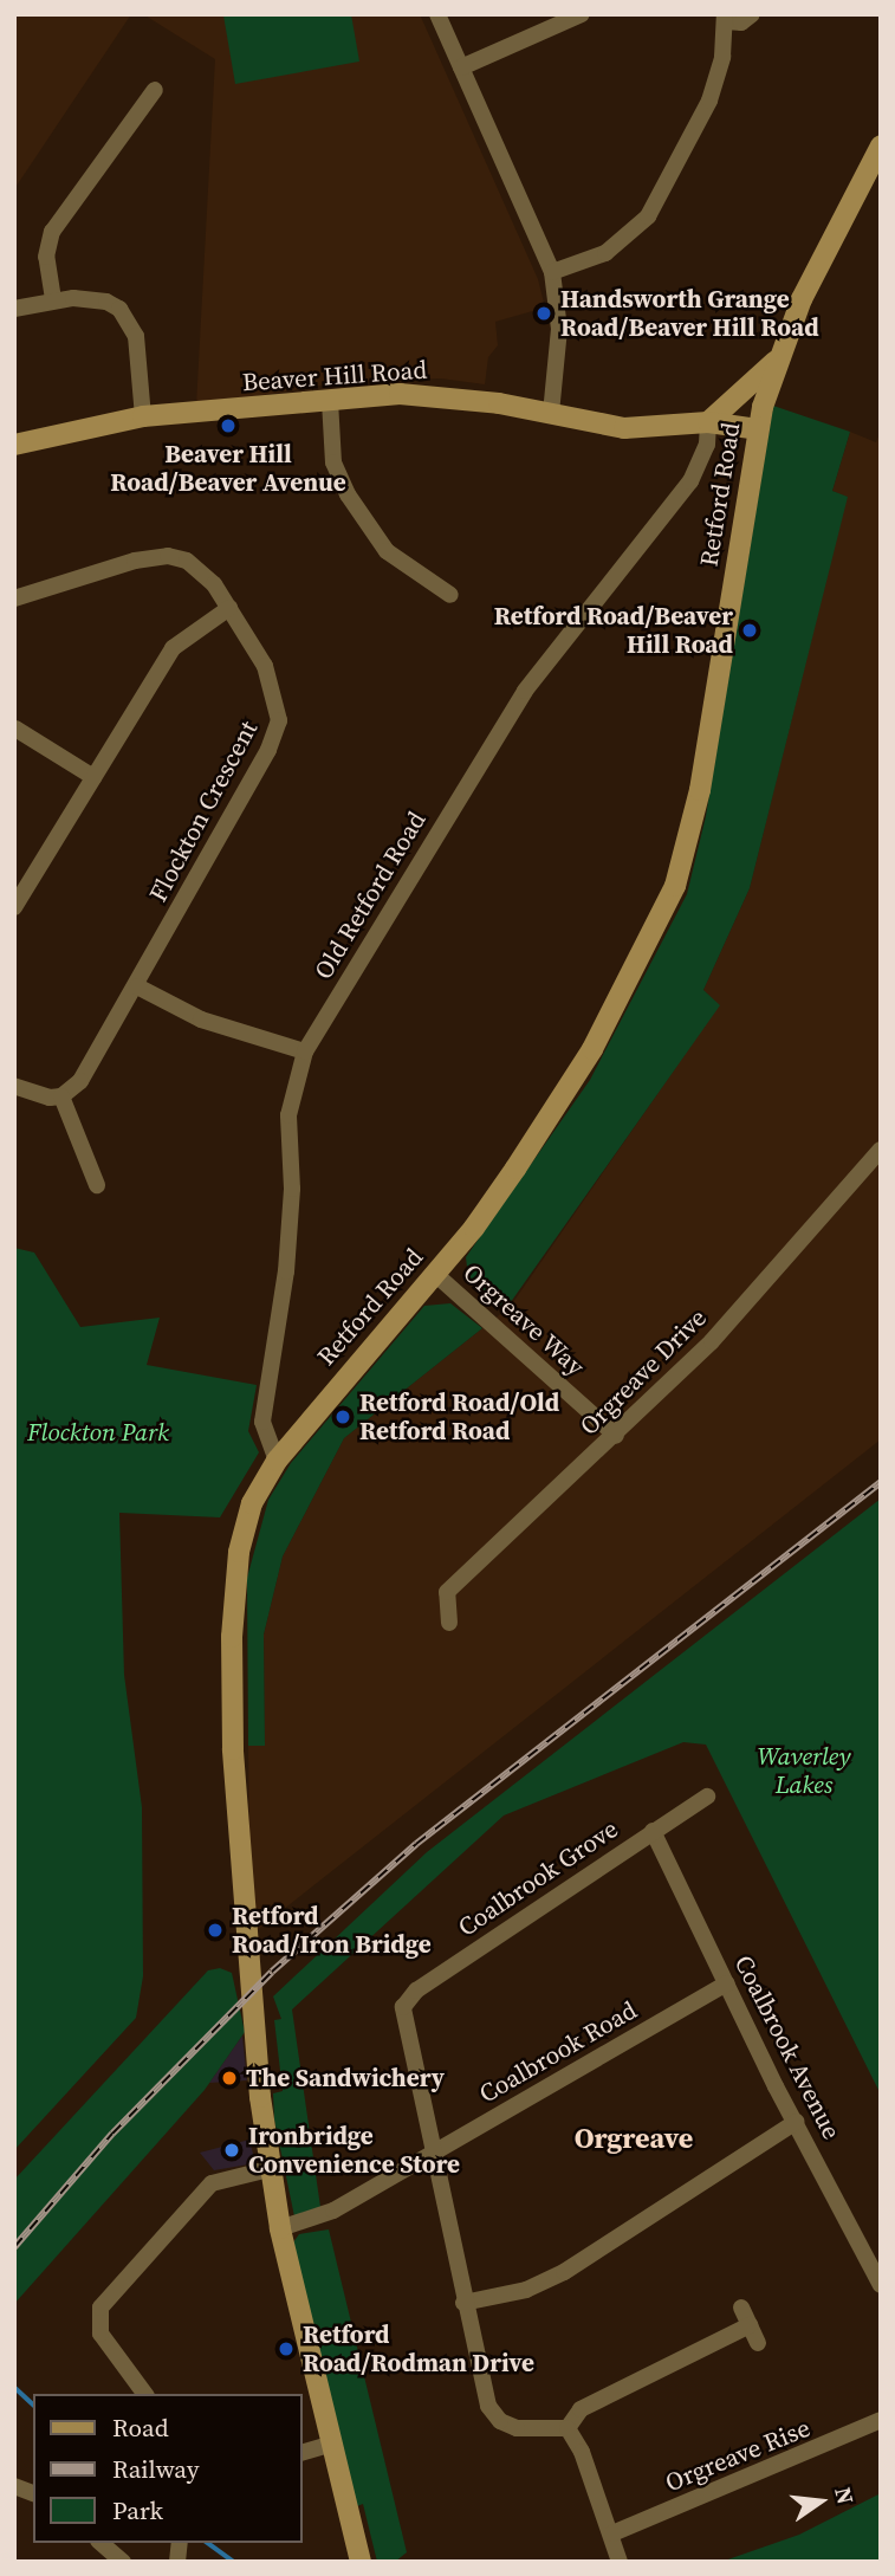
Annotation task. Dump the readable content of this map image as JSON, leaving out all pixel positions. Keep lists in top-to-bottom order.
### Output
{
  "streets": {
    "main road": ["Beaver Hill Road", "Retford Road"],
    "street": [
      "Flockton Crescent",
      "Old Retford Road",
      "Orgreave Way",
      "Orgreave Drive",
      "Coalbrook Grove",
      "Coalbrook Avenue",
      "Coalbrook Road",
      "Orgreave Rise"
    ]
  },
  "crossings": [
    ["Beaver Hill Road", "Retford Road"],
    ["Beaver Hill Road", "Old Retford Road"],
    ["Retford Road", "Old Retford Road"],
    ["Retford Road", "Orgreave Way"],
    ["Retford Road", "Coalbrook Road"],
    ["Orgreave Way", "Orgreave Drive"],
    ["Coalbrook Grove", "Coalbrook Avenue"],
    ["Coalbrook Grove", "Coalbrook Road"],
    ["Coalbrook Avenue", "Coalbrook Road"]
  ],
  "districts": ["Orgreave"],
  "parks": ["Flockton Park", "Waverley Lakes"],
  "places": [
    "Handsworth Grange Road/Beaver Hill Road",
    "Beaver Hill Road/Beaver Avenue",
    "Retford Road/Beaver Hill Road",
    "Retford Road/Old Retford Road",
    "Retford Road/Iron Bridge",
    "The Sandwichery",
    "Ironbridge Convenience Store",
    "Retford Road/Rodman Drive"
  ],
  "legend": ["Road", "Railway", "Park"],
  "north": "right"
}
